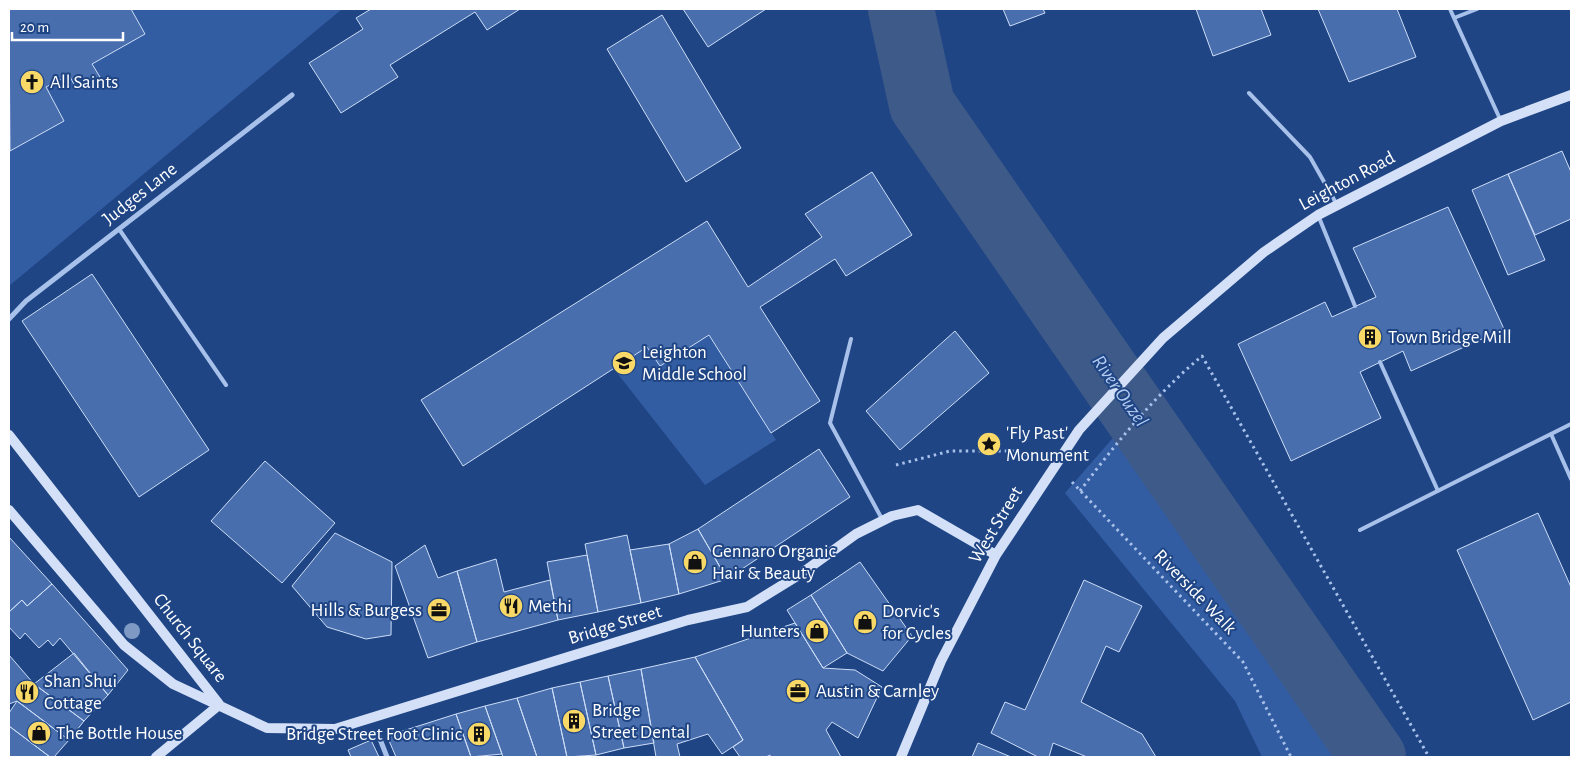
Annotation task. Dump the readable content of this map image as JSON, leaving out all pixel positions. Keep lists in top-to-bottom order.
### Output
{
  "streets": {
    "street": [
      "Leighton Road",
      "Judges Lane",
      "West Street",
      "Bridge Street",
      "Church Square"
    ],
    "path": ["Riverside Walk"]
  },
  "crossings": [
    ["Leighton Road", "West Street"],
    ["West Street", "Riverside Walk"],
    ["West Street", "Bridge Street"],
    ["Bridge Street", "Church Square"]
  ],
  "water": ["River Ouzel"],
  "places": {
    "church": ["All Saints"],
    "building": ["Town Bridge Mill", "Bridge Street Dental", "Bridge Street Foot Clinic"],
    "school or university": ["Leighton Middle School"],
    "place": ["'Fly Past' Monument"],
    "shop": [
      "Gennaro Organic Hair & Beauty",
      "Dorvic's for Cycles",
      "Hunters",
      "The Bottle House"
    ],
    "restaurant": ["Methi", "Shan Shui Cottage"],
    "office": ["Hills & Burgess", "Austin & Carnley"]
  },
  "scale_bar": "20 m"
}
